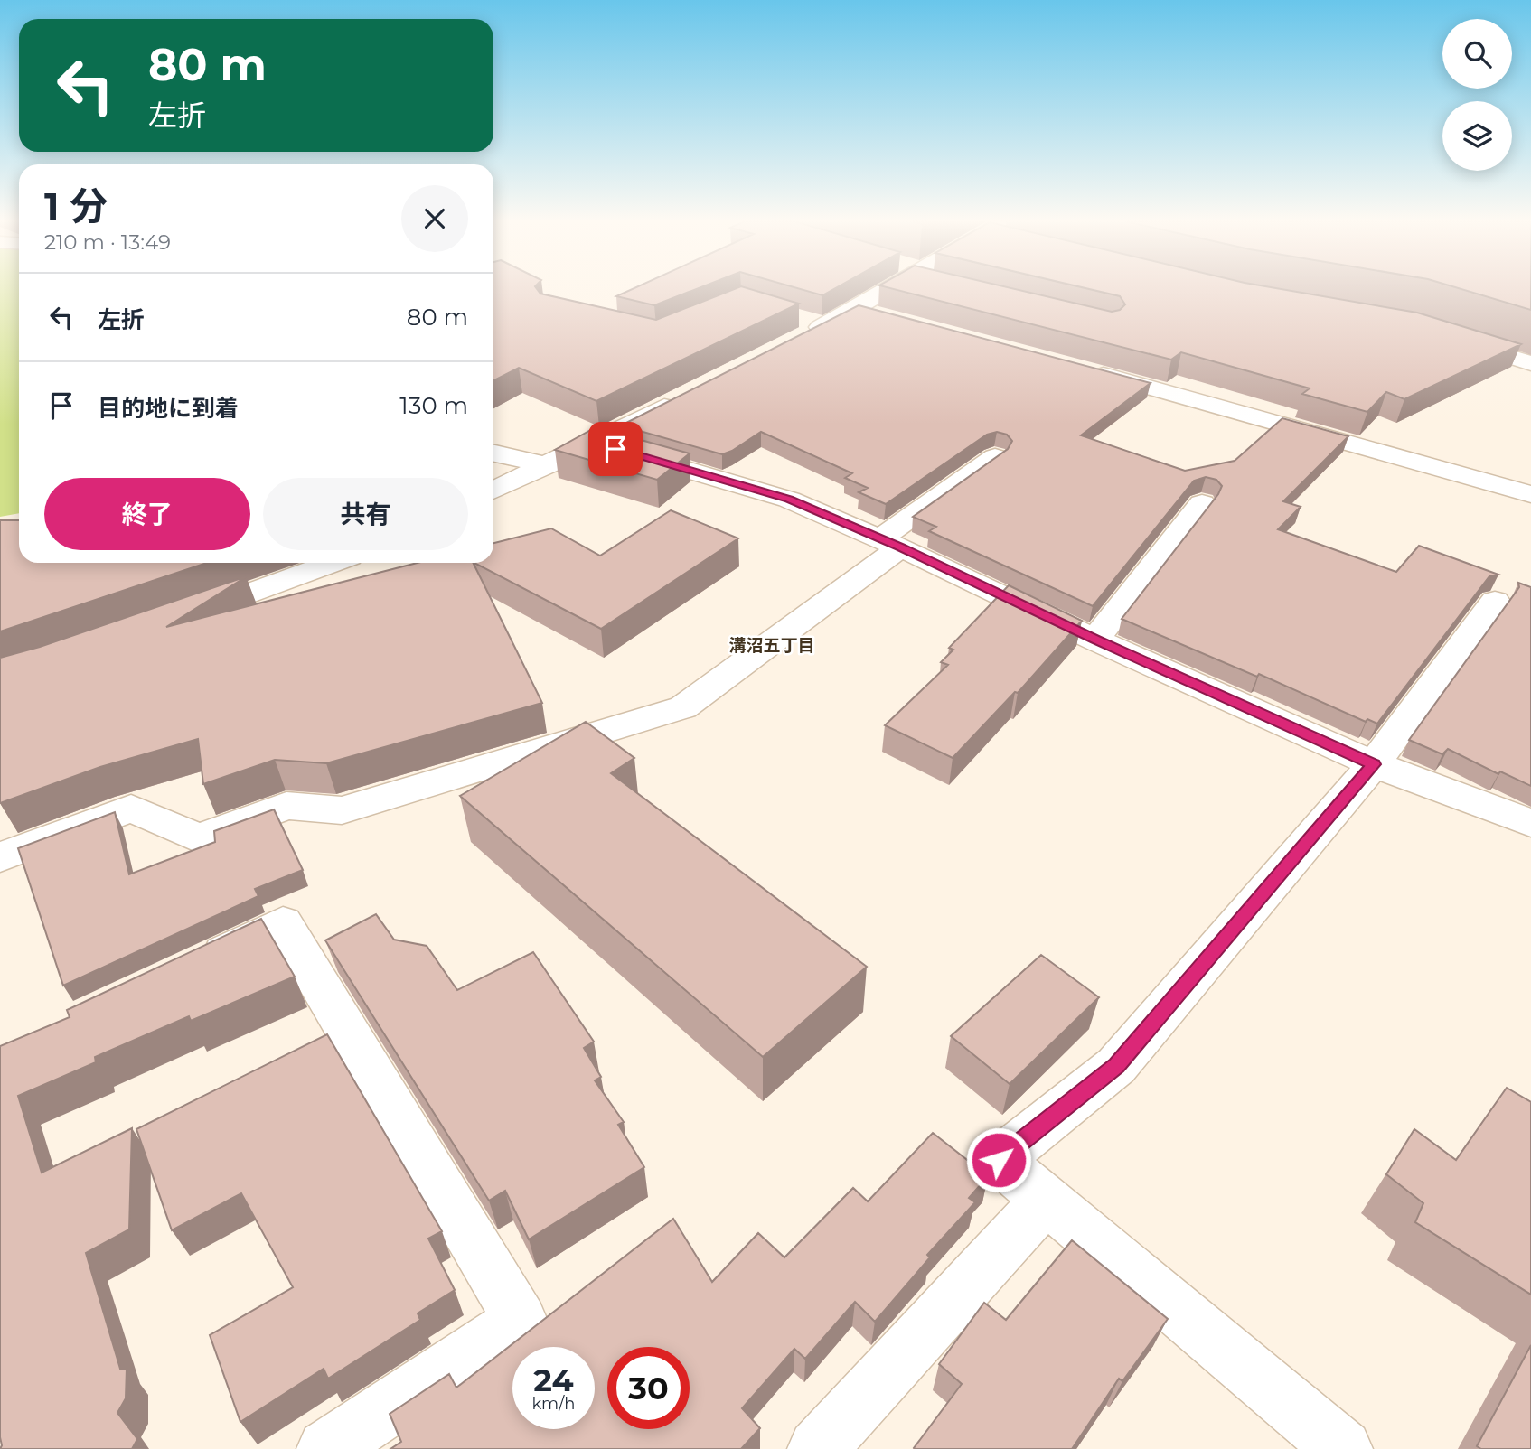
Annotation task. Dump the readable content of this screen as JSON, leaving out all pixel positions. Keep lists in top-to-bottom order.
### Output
{
  "districts": ["溝沼五丁目"],
  "page": {
    "turn": ["80 m", "左折"],
    "heading": ["1 分", "210 m · 13:49"],
    "list": [
      {
        "name": "左折",
        "value": "80 m"
      },
      {
        "name": "目的地に到着",
        "value": "130 m"
      }
    ],
    "buttons": ["終了", "共有"],
    "speed": "24 km/h",
    "limit": "30"
  }
}
